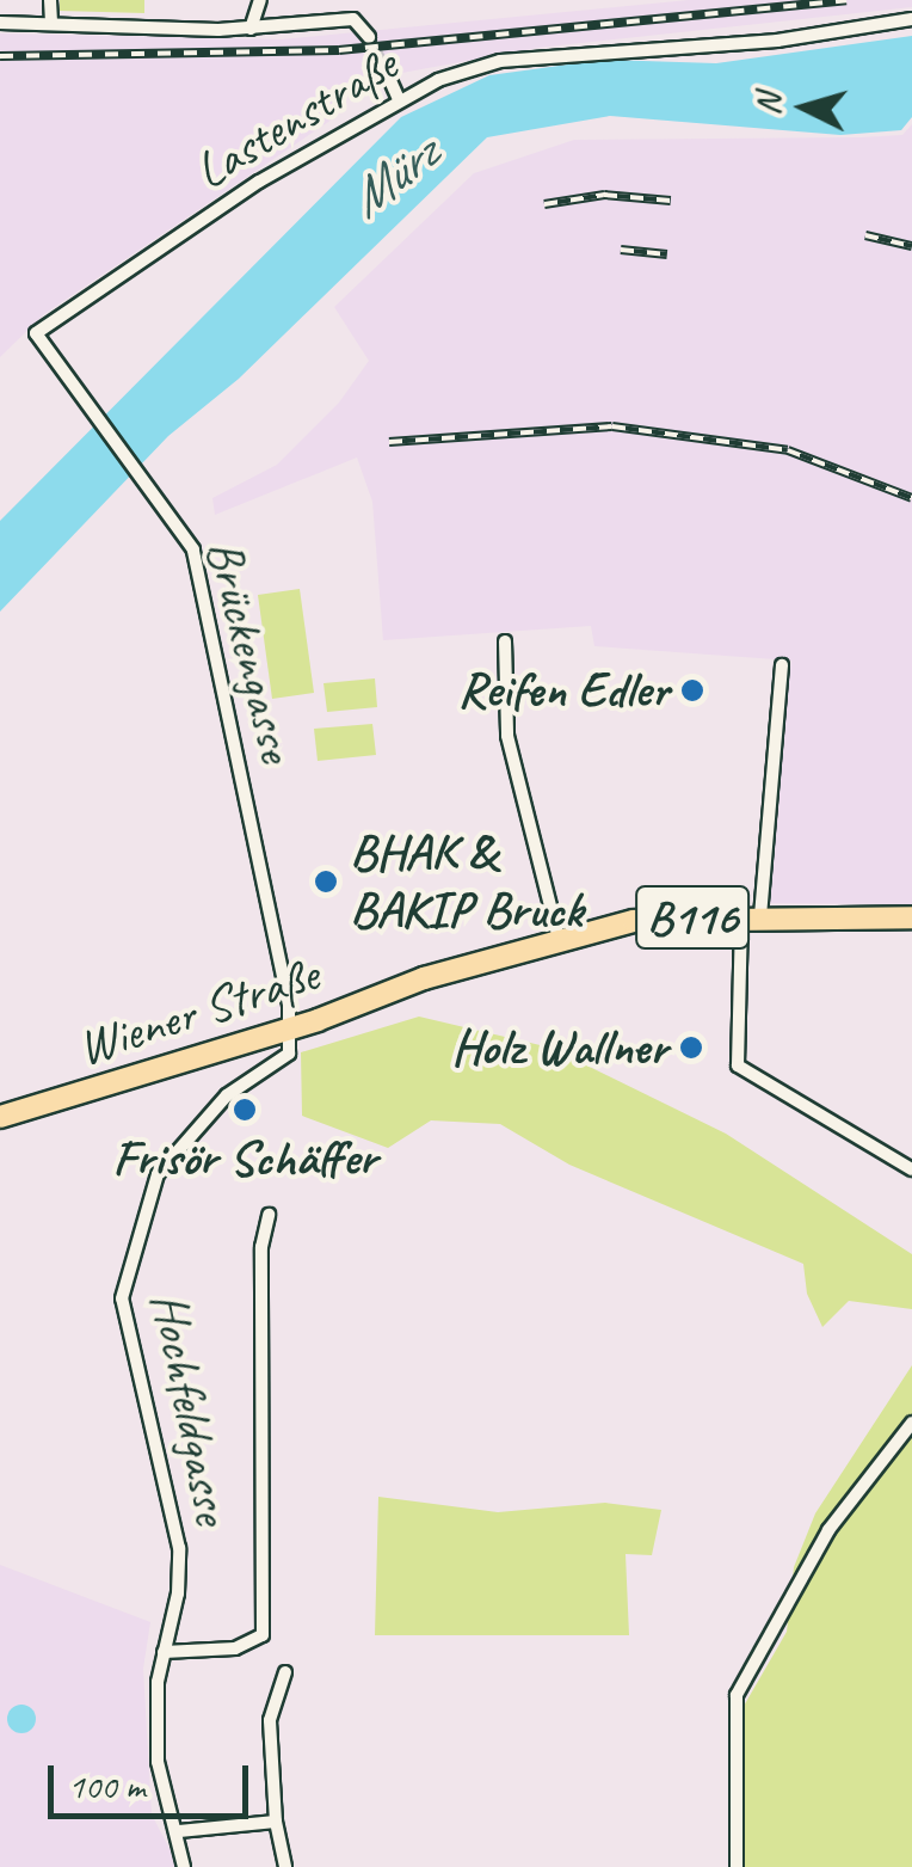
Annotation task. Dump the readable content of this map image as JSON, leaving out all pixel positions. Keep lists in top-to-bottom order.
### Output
{
  "streets": {
    "main road": ["B116", "Wiener Straße"],
    "street": ["Lastenstraße", "Brückengasse", "Hochfeldgasse"]
  },
  "crossings": [
    ["Lastenstraße", "Brückengasse"],
    ["Brückengasse", "Wiener Straße"],
    ["Brückengasse", "Hochfeldgasse"],
    ["Wiener Straße", "Hochfeldgasse"]
  ],
  "water": ["Mürz"],
  "places": [
    "Reifen Edler",
    "BHAK & BAKIP Bruck",
    "Holz Wallner",
    "Frisör Schäffer"
  ],
  "scale_bar": "100 m",
  "north": "left"
}
